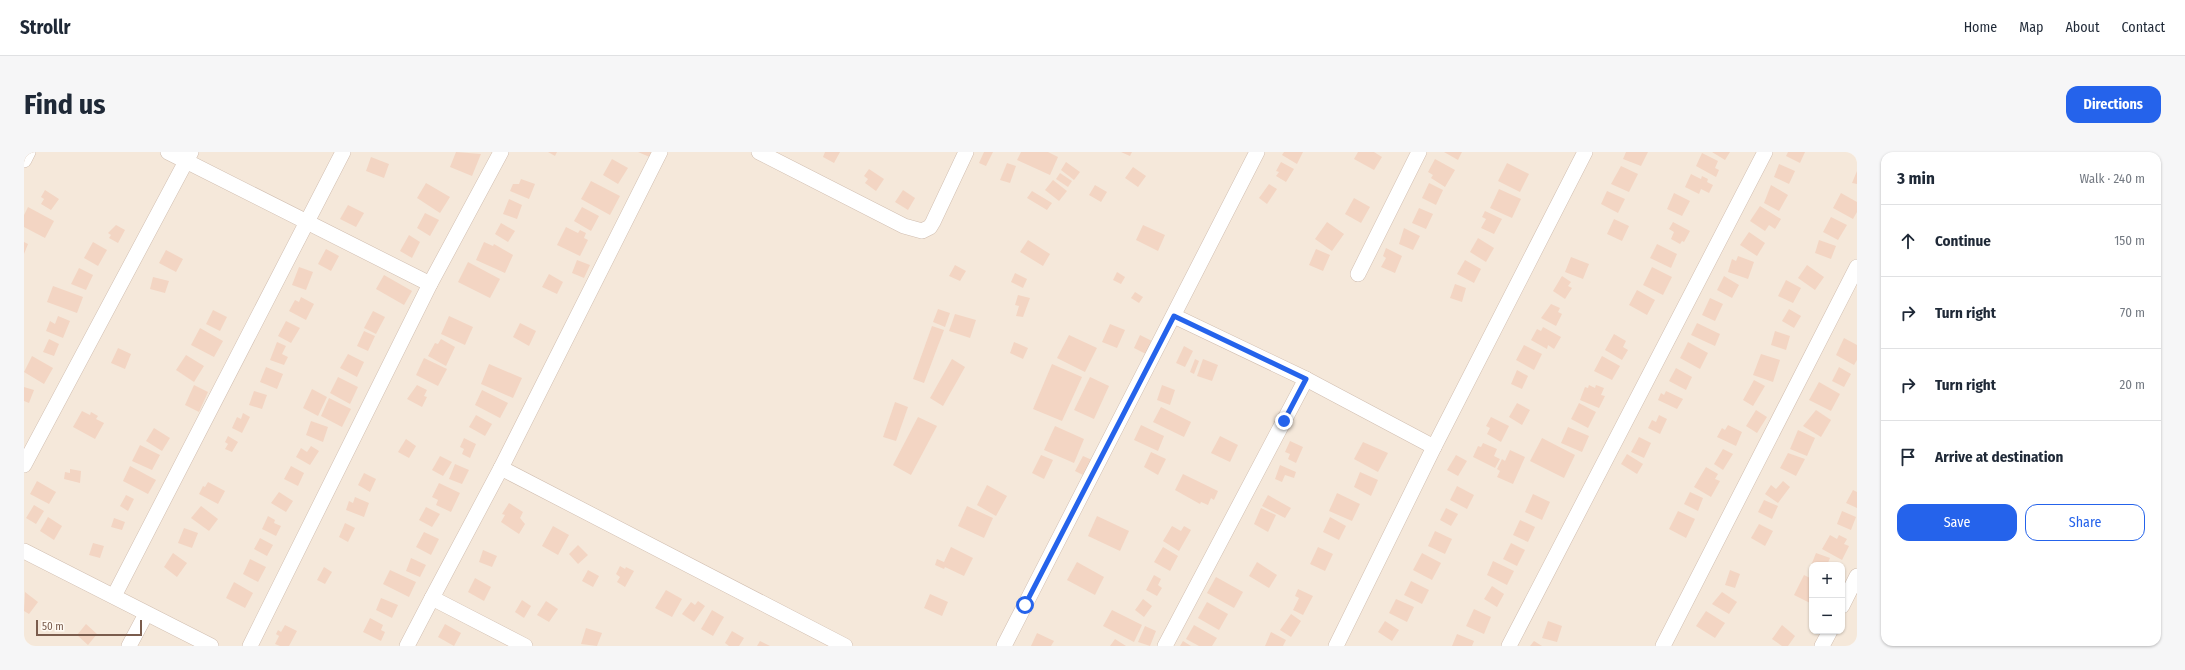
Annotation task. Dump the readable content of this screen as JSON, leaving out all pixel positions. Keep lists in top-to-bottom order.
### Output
{
  "scale_bar": "50 m",
  "page": {
    "header": "Strollr",
    "nav": [
      "Home",
      "Map",
      "About",
      "Contact"
    ],
    "buttons": [
      "Directions",
      ["Save", "Share"]
    ],
    "title": "Find us",
    "heading": ["3 min", "Walk · 240 m"],
    "list": [
      ["Continue", "150 m"],
      ["Turn right", "70 m"],
      ["Turn right", "20 m"],
      "Arrive at destination"
    ],
    "map_buttons": ["+", "−"],
    "scale": "50 m"
  }
}
